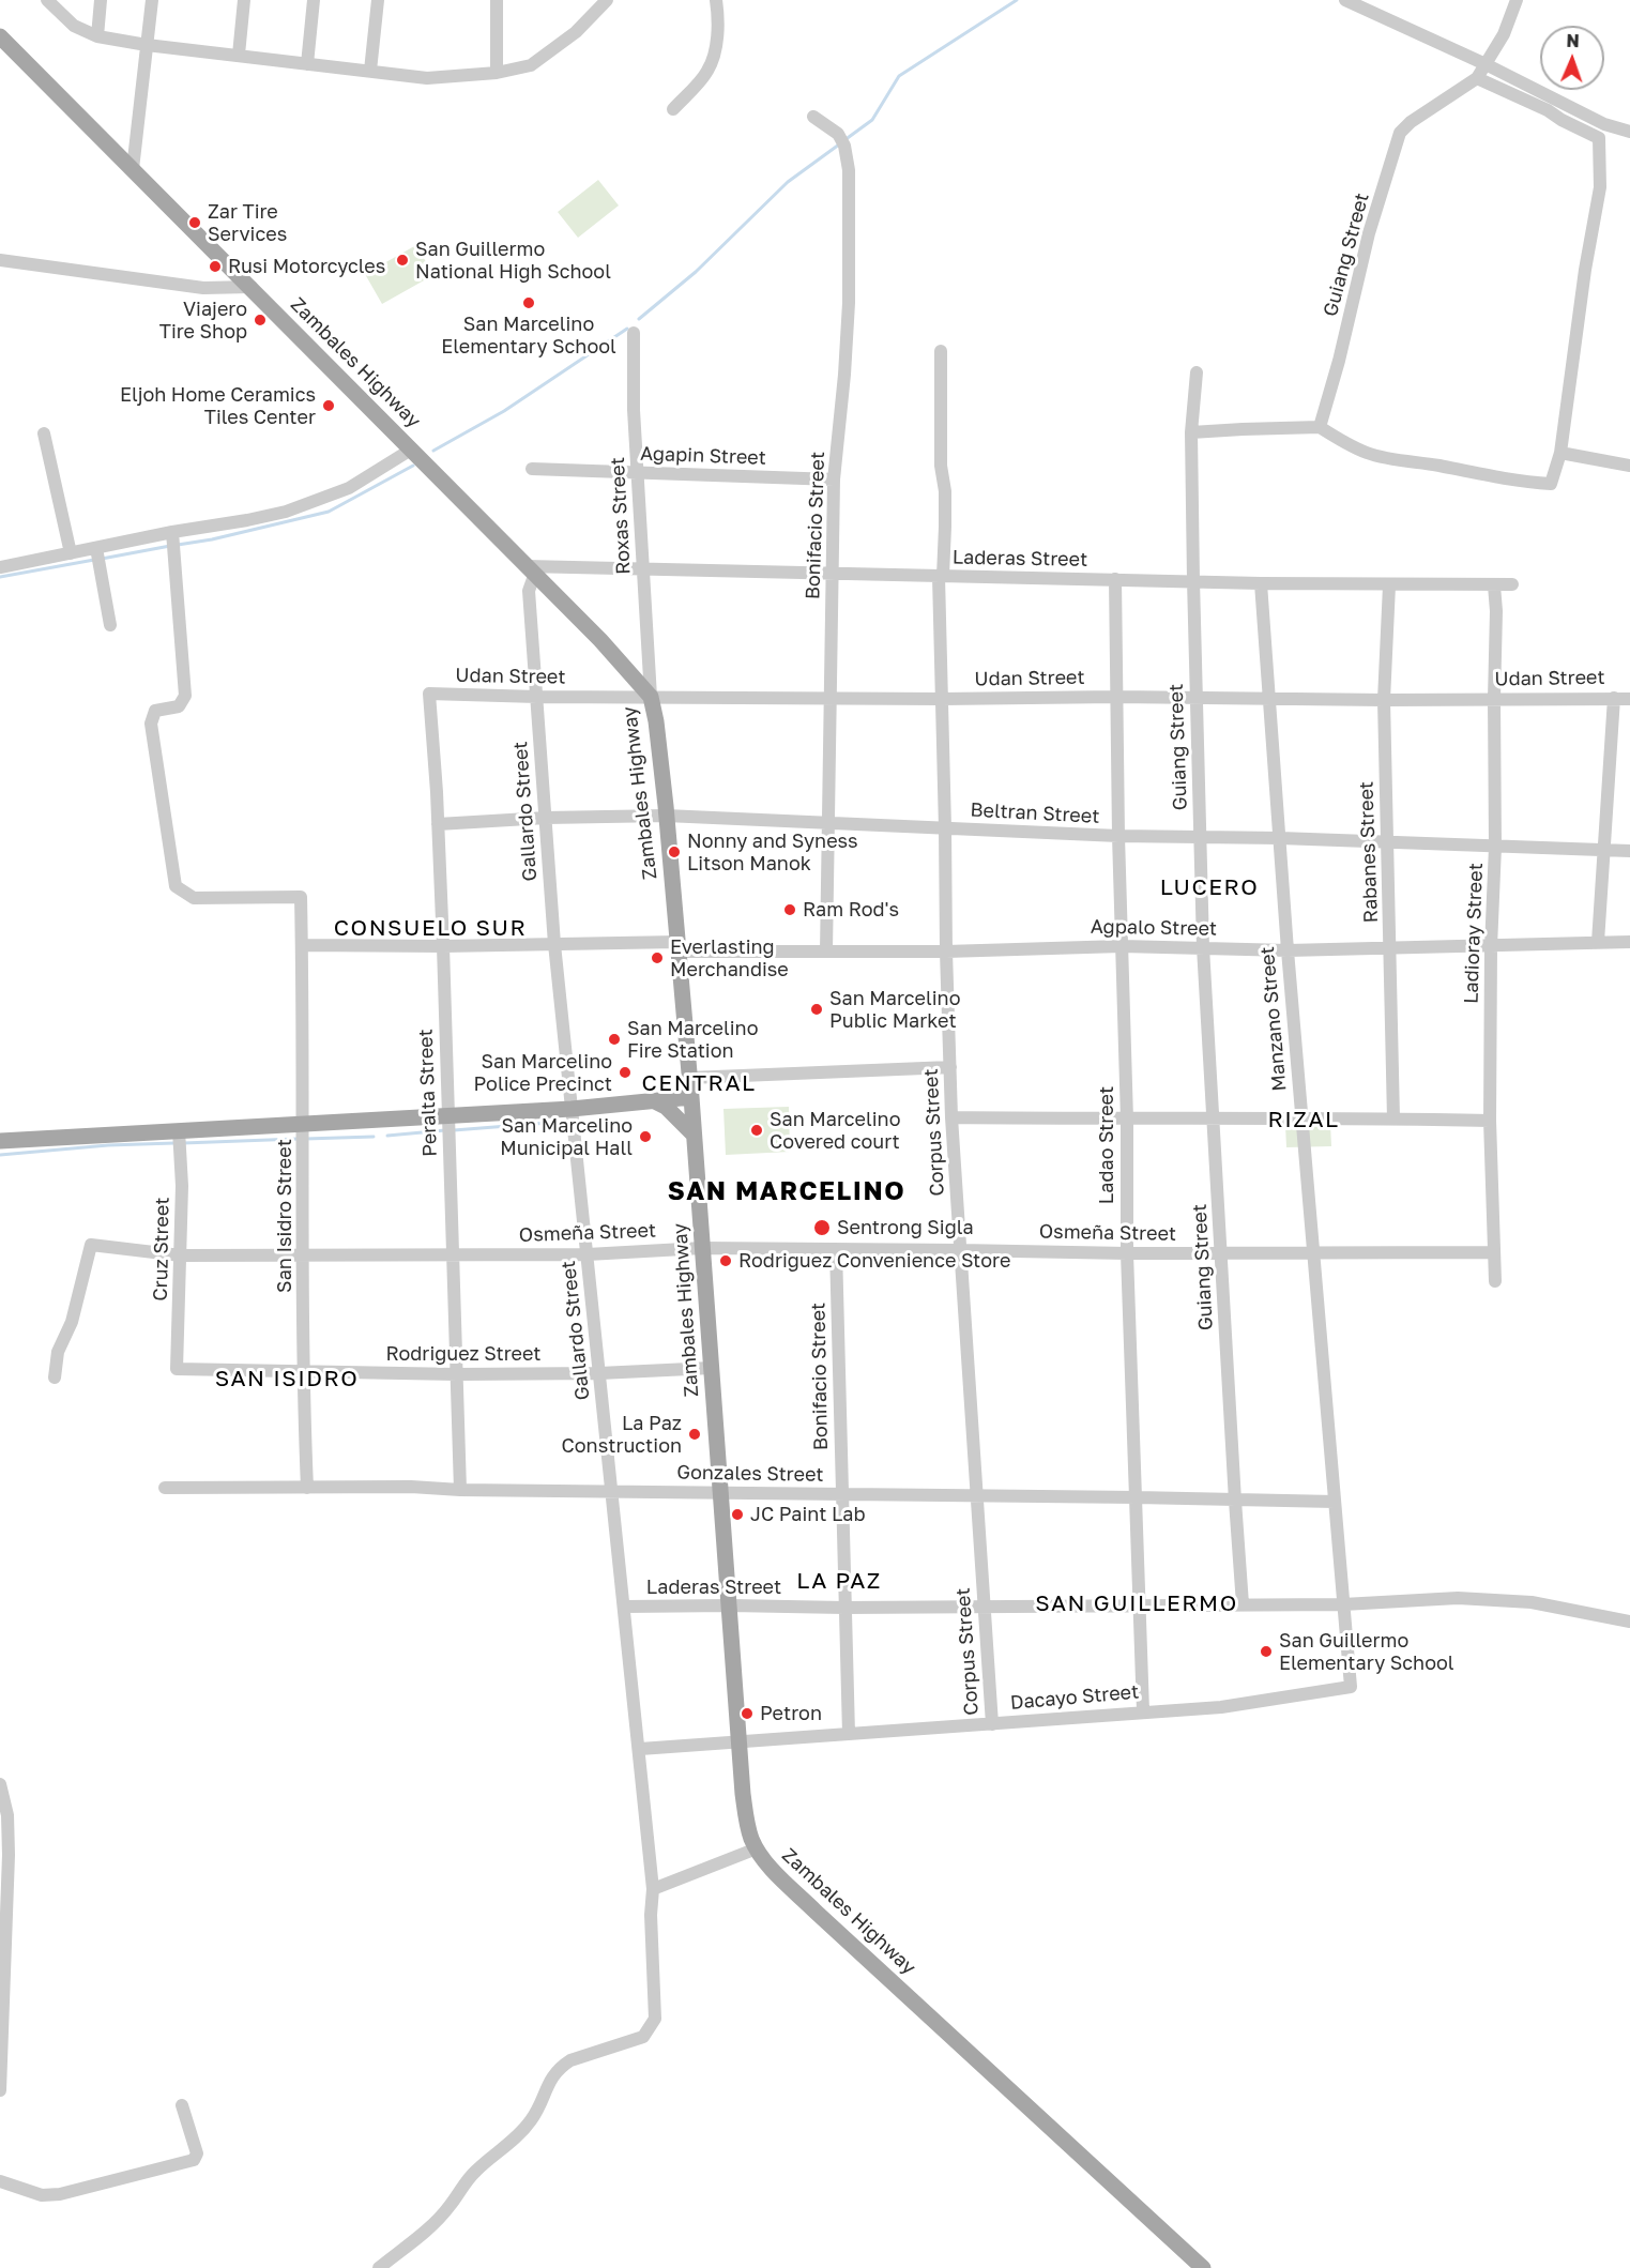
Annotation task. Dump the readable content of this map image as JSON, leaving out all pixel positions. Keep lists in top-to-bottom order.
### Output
{
  "streets": {
    "main road": ["Zambales Highway"],
    "street": [
      "Guiang Street",
      "Agapin Street",
      "Roxas Street",
      "Bonifacio Street",
      "Laderas Street",
      "Udan Street",
      "Gallardo Street",
      "Beltran Street",
      "Rabanes Street",
      "Agpalo Street",
      "Ladioray Street",
      "Manzano Street",
      "Peralta Street",
      "Corpus Street",
      "Ladao Street",
      "San Isidro Street",
      "Osmeña Street",
      "Cruz Street",
      "Rodriguez Street",
      "Gonzales Street",
      "Dacayo Street"
    ]
  },
  "crossings": [
    ["Guiang Street", "Laderas Street"],
    ["Guiang Street", "Udan Street"],
    ["Guiang Street", "Beltran Street"],
    ["Guiang Street", "Agpalo Street"],
    ["Guiang Street", "Osmeña Street"],
    ["Guiang Street", "Gonzales Street"],
    ["Zambales Highway", "Roxas Street"],
    ["Zambales Highway", "Laderas Street"],
    ["Zambales Highway", "Udan Street"],
    ["Zambales Highway", "Gallardo Street"],
    ["Zambales Highway", "Beltran Street"],
    ["Zambales Highway", "Agpalo Street"],
    ["Zambales Highway", "Osmeña Street"],
    ["Zambales Highway", "Rodriguez Street"],
    ["Zambales Highway", "Gonzales Street"],
    ["Zambales Highway", "Dacayo Street"],
    ["Agapin Street", "Roxas Street"],
    ["Agapin Street", "Bonifacio Street"],
    ["Roxas Street", "Laderas Street"],
    ["Roxas Street", "Udan Street"],
    ["Bonifacio Street", "Laderas Street"],
    ["Bonifacio Street", "Udan Street"],
    ["Bonifacio Street", "Beltran Street"],
    ["Bonifacio Street", "Agpalo Street"],
    ["Bonifacio Street", "Osmeña Street"],
    ["Bonifacio Street", "Gonzales Street"],
    ["Bonifacio Street", "Dacayo Street"],
    ["Laderas Street", "Gallardo Street"],
    ["Laderas Street", "Rabanes Street"],
    ["Laderas Street", "Ladioray Street"],
    ["Laderas Street", "Manzano Street"],
    ["Laderas Street", "Corpus Street"],
    ["Laderas Street", "Ladao Street"],
    ["Laderas Street", "Dacayo Street"],
    ["Udan Street", "Gallardo Street"],
    ["Udan Street", "Rabanes Street"],
    ["Udan Street", "Ladioray Street"],
    ["Udan Street", "Manzano Street"],
    ["Udan Street", "Peralta Street"],
    ["Udan Street", "Corpus Street"],
    ["Udan Street", "Ladao Street"],
    ["Gallardo Street", "Beltran Street"],
    ["Gallardo Street", "Agpalo Street"],
    ["Gallardo Street", "Osmeña Street"],
    ["Gallardo Street", "Rodriguez Street"],
    ["Gallardo Street", "Gonzales Street"],
    ["Gallardo Street", "Dacayo Street"],
    ["Beltran Street", "Rabanes Street"],
    ["Beltran Street", "Ladioray Street"],
    ["Beltran Street", "Manzano Street"],
    ["Beltran Street", "Peralta Street"],
    ["Beltran Street", "Corpus Street"],
    ["Beltran Street", "Ladao Street"],
    ["Rabanes Street", "Agpalo Street"],
    ["Agpalo Street", "Ladioray Street"],
    ["Agpalo Street", "Manzano Street"],
    ["Agpalo Street", "Peralta Street"],
    ["Agpalo Street", "Corpus Street"],
    ["Agpalo Street", "Ladao Street"],
    ["Agpalo Street", "San Isidro Street"],
    ["Ladioray Street", "Osmeña Street"],
    ["Manzano Street", "Osmeña Street"],
    ["Manzano Street", "Gonzales Street"],
    ["Manzano Street", "Dacayo Street"],
    ["Peralta Street", "Osmeña Street"],
    ["Peralta Street", "Rodriguez Street"],
    ["Peralta Street", "Gonzales Street"],
    ["Corpus Street", "Osmeña Street"],
    ["Corpus Street", "Gonzales Street"],
    ["Corpus Street", "Dacayo Street"],
    ["Ladao Street", "Osmeña Street"],
    ["Ladao Street", "Gonzales Street"],
    ["Ladao Street", "Dacayo Street"],
    ["San Isidro Street", "Osmeña Street"],
    ["San Isidro Street", "Rodriguez Street"],
    ["San Isidro Street", "Gonzales Street"],
    ["Osmeña Street", "Cruz Street"],
    ["Cruz Street", "Rodriguez Street"]
  ],
  "districts": [
    "LUCERO",
    "CONSUELO SUR",
    "CENTRAL",
    "RIZAL",
    "SAN MARCELINO",
    "SAN ISIDRO",
    "LA PAZ",
    "SAN GUILLERMO"
  ],
  "places": [
    "Zar Tire Services",
    "San Guillermo National High School",
    "Rusi Motorcycles",
    "San Marcelino Elementary School",
    "Viajero Tire Shop",
    "Eljoh Home Ceramics Tiles Center",
    "Nonny and Syness Litson Manok",
    "Ram Rod's",
    "Everlasting Merchandise",
    "San Marcelino Public Market",
    "San Marcelino Fire Station",
    "San Marcelino Police Precinct",
    "San Marcelino Covered court",
    "San Marcelino Municipal Hall",
    "Sentrong Sigla",
    "Rodriguez Convenience Store",
    "La Paz Construction",
    "JC Paint Lab",
    "San Guillermo Elementary School",
    "Petron"
  ],
  "north": "top"
}
